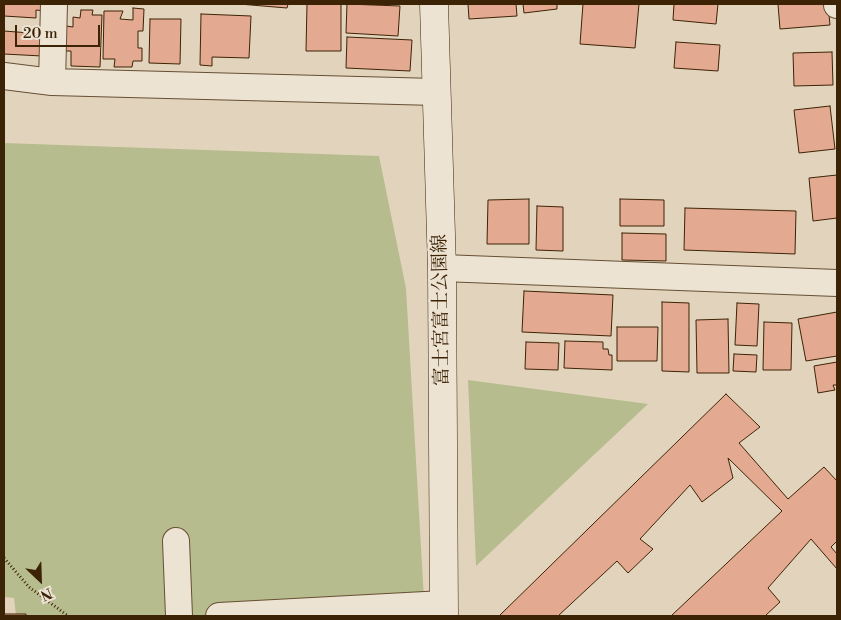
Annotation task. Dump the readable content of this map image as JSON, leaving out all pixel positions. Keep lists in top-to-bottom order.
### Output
{
  "streets": {
    "main road": ["富士宮富士公園線"]
  },
  "scale_bar": "20 m",
  "north": "bottom right"
}
